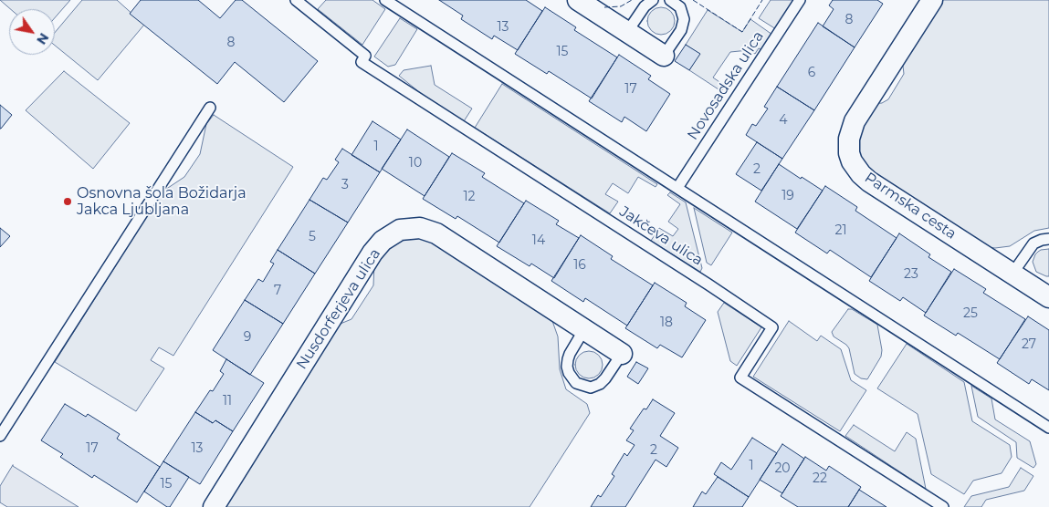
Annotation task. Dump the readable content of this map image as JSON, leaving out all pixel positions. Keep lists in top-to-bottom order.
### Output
{
  "streets": {
    "street": ["Parmska cesta", "Nusdorferjeva ulica"],
    "lane": ["Novosadska ulica", "Jakčeva ulica"]
  },
  "places": ["Osnovna šola Božidarja Jakca Ljubljana"],
  "house_numbers": [
    "8",
    "13",
    "8",
    "15",
    "6",
    "17",
    "4",
    "1",
    "10",
    "2",
    "3",
    "19",
    "12",
    "21",
    "5",
    "14",
    "16",
    "23",
    "7",
    "25",
    "18",
    "9",
    "27",
    "11",
    "17",
    "13",
    "2",
    "1",
    "20",
    "22",
    "15"
  ],
  "north": "bottom right"
}
